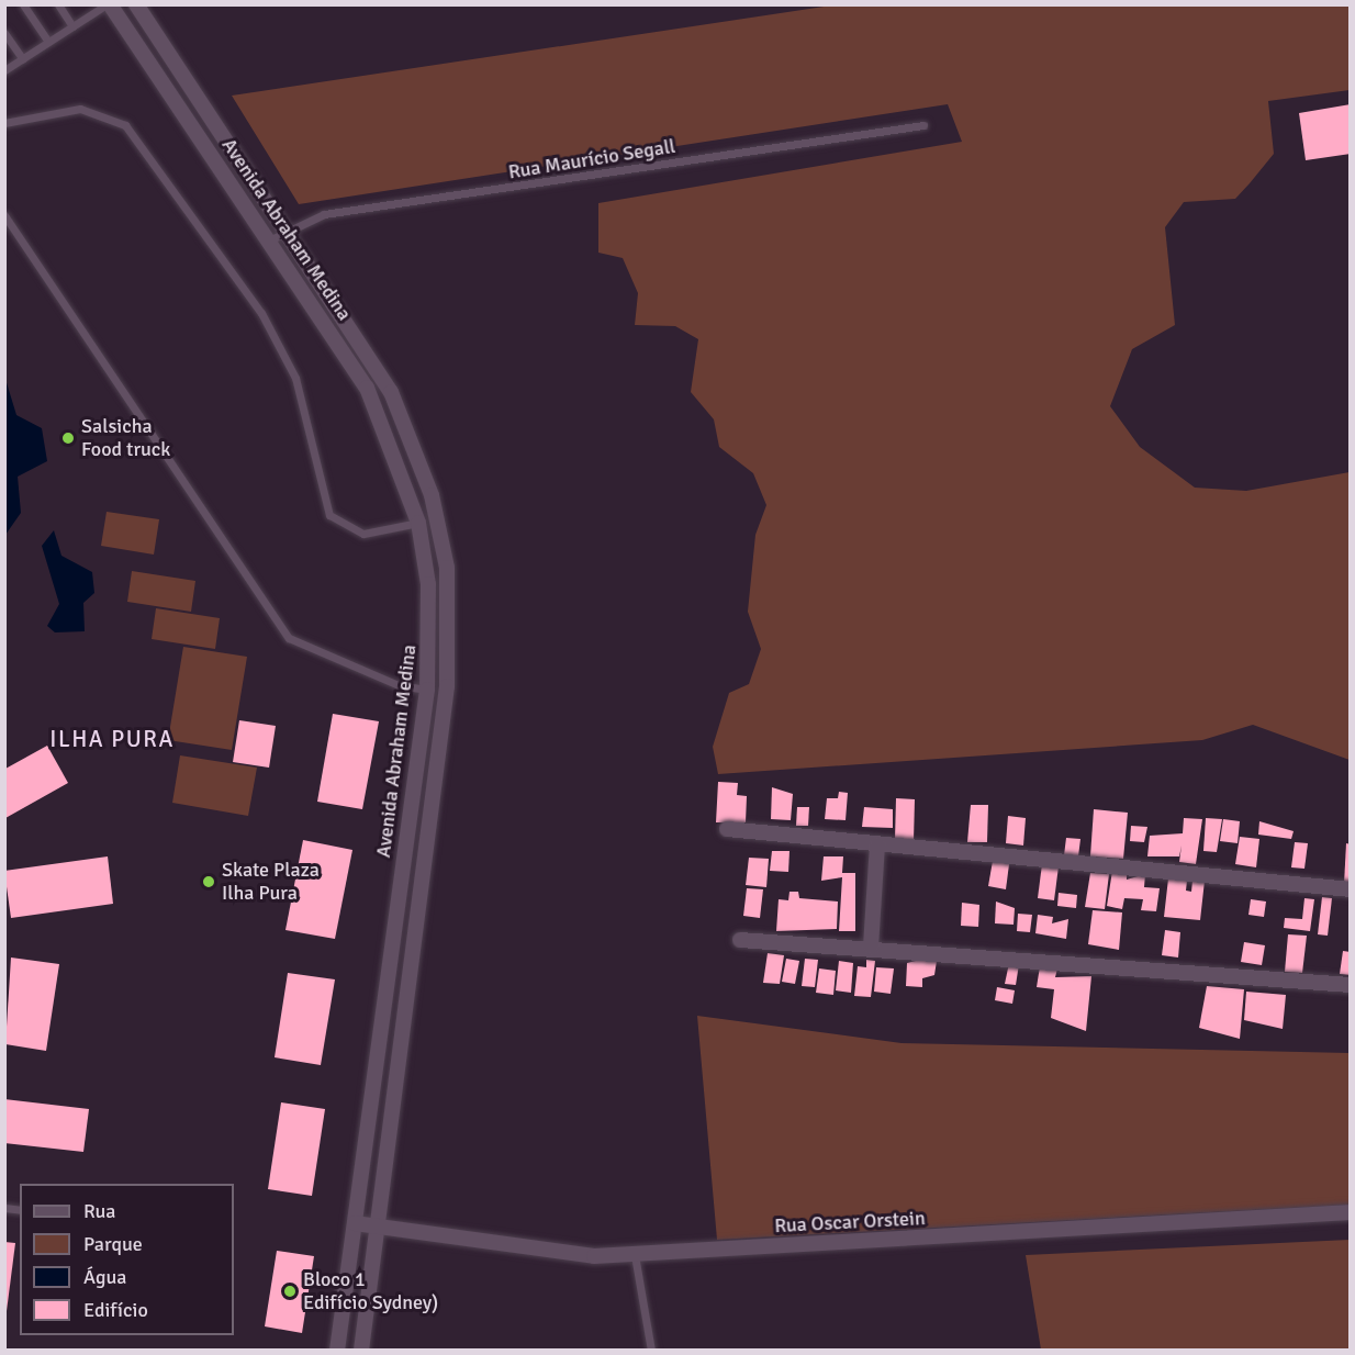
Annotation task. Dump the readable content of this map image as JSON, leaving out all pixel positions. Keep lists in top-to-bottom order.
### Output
{
  "streets": {
    "street": ["Avenida Abraham Medina", "Rua Oscar Orstein"],
    "lane": ["Rua Maurício Segall"]
  },
  "crossings": [
    ["Rua Maurício Segall", "Avenida Abraham Medina"],
    ["Avenida Abraham Medina", "Rua Oscar Orstein"]
  ],
  "districts": ["ILHA PURA"],
  "places": ["Salsicha Food truck", "Skate Plaza Ilha Pura", "Bloco 1 Edifício Sydney)"],
  "legend": [
    "Rua",
    "Parque",
    "Água",
    "Edifício"
  ]
}
